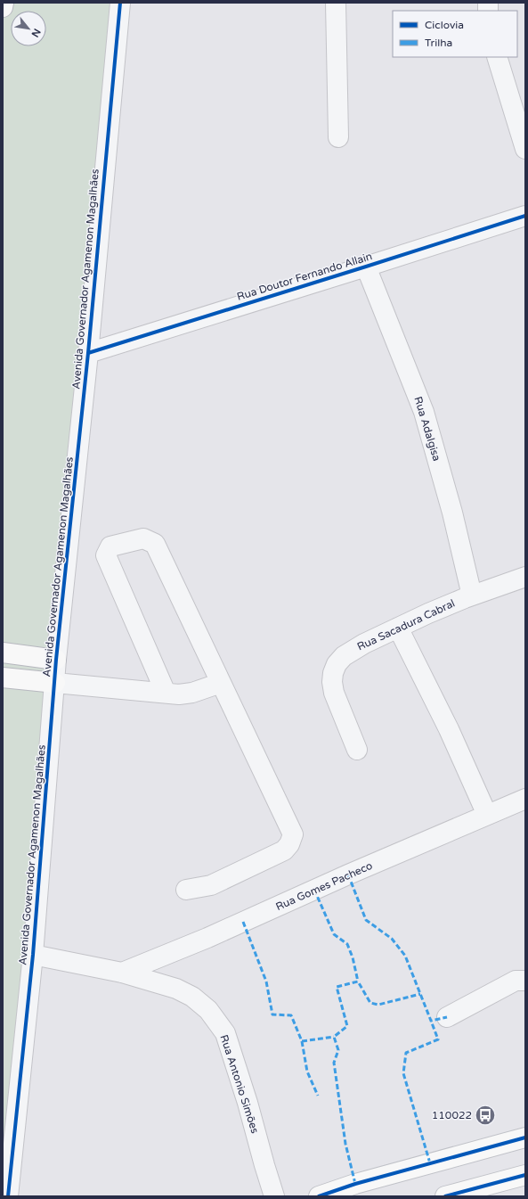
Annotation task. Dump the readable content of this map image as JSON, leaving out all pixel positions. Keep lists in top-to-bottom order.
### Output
{
  "streets": {
    "street": [
      "Rua Doutor Fernando Allain",
      "Avenida Governador Agamenon Magalhães",
      "Rua Adalgisa",
      "Rua Sacadura Cabral",
      "Rua Gomes Pacheco",
      "Rua Antonio Simões"
    ]
  },
  "crossings": [
    ["Rua Doutor Fernando Allain", "Avenida Governador Agamenon Magalhães"],
    ["Rua Doutor Fernando Allain", "Rua Adalgisa"],
    ["Avenida Governador Agamenon Magalhães", "Rua Antonio Simões"],
    ["Rua Adalgisa", "Rua Sacadura Cabral"],
    ["Rua Gomes Pacheco", "Rua Antonio Simões"]
  ],
  "places": {
    "bus stop": ["110022"]
  },
  "legend": ["Ciclovia", "Trilha"],
  "north": "bottom right"
}
